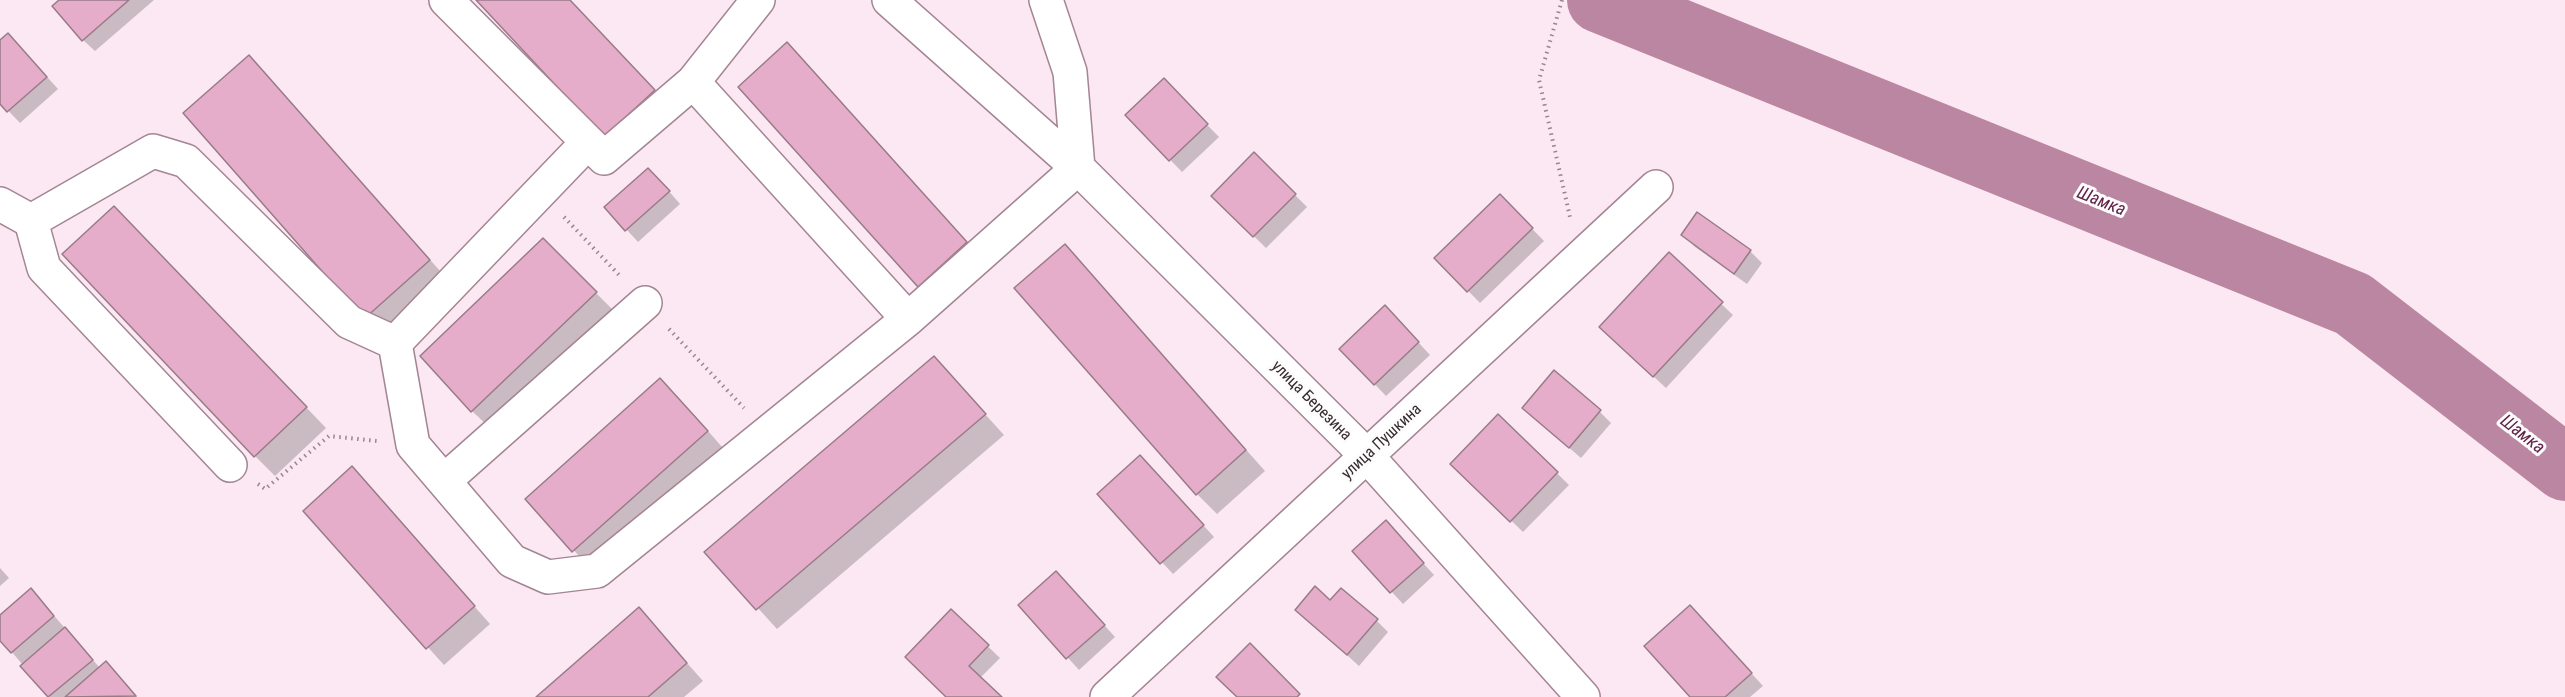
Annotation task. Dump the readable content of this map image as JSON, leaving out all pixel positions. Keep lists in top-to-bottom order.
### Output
{
  "streets": {
    "street": ["улица Березина", "улица Пушкина"]
  },
  "crossings": [
    ["улица Березина", "улица Пушкина"]
  ],
  "water": ["Шамка"]
}
